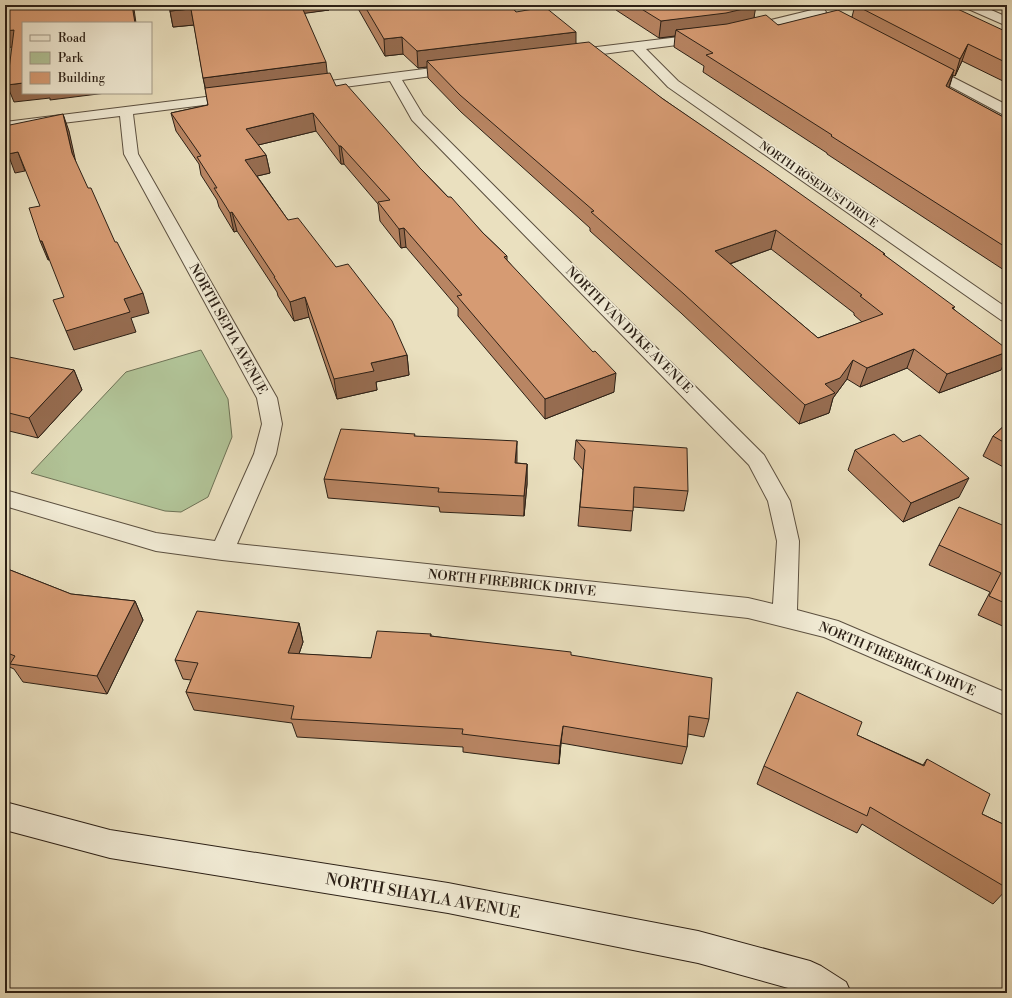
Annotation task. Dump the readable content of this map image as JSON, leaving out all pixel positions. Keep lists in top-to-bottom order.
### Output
{
  "streets": {
    "street": [
      "NORTH ROSEDUST DRIVE",
      "NORTH SEPIA AVENUE",
      "NORTH VAN DYKE AVENUE",
      "NORTH FIREBRICK DRIVE",
      "NORTH SHAYLA AVENUE"
    ]
  },
  "crossings": [
    ["NORTH SEPIA AVENUE", "NORTH FIREBRICK DRIVE"],
    ["NORTH VAN DYKE AVENUE", "NORTH FIREBRICK DRIVE"]
  ],
  "legend": ["Road", "Park", "Building"]
}
